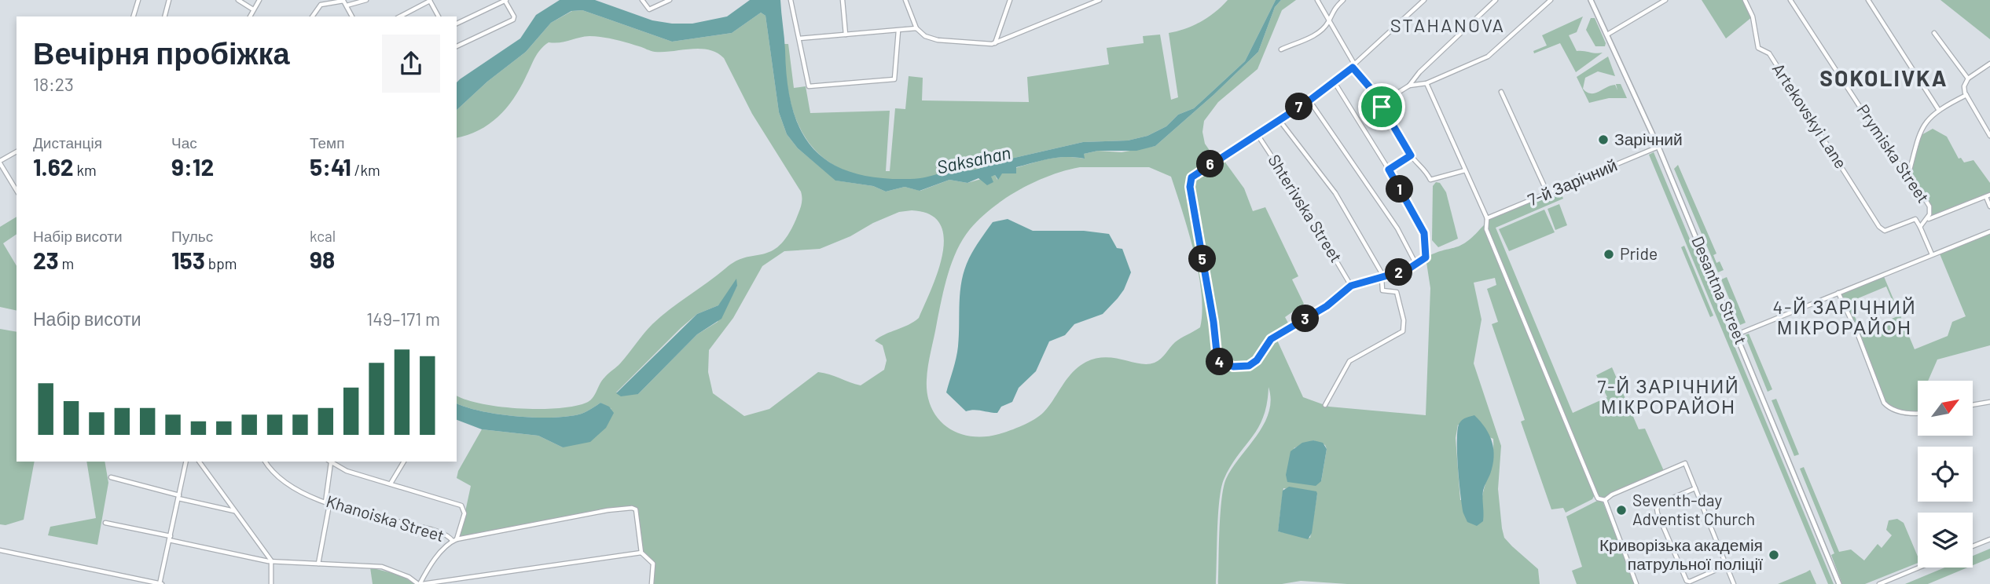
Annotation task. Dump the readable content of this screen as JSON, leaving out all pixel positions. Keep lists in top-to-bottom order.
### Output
{
  "streets": {
    "main road": ["Desantna Street"],
    "street": [
      "Artekovskyi Lane",
      "Prymiska Street",
      "7-й Зарічний",
      "Shterivska Street",
      "Khanoiska Street"
    ]
  },
  "crossings": [
    ["Artekovskyi Lane", "Prymiska Street"],
    ["7-й Зарічний", "Desantna Street"]
  ],
  "districts": [
    "STAHANOVA",
    "SOKOLIVKA",
    "4-Й ЗАРІЧНИЙ МІКРОРАЙОН",
    "7-Й ЗАРІЧНИЙ МІКРОРАЙОН"
  ],
  "water": ["Saksahan"],
  "places": [
    "Зарічний",
    "Pride",
    "Seventh-day Adventist Church",
    "Криворізька академія патрульної поліції"
  ],
  "north": "top right",
  "page": {
    "heading": ["Вечірня пробіжка", "18:23"],
    "pins": [
      "7",
      "6",
      "1",
      "5",
      "2",
      "3",
      "4"
    ],
    "stats": [
      ["Дистанція", "1.62 km"],
      ["Час", "9:12"],
      ["Темп", "5:41 /km"],
      ["Набір висоти", "23 m"],
      ["Пульс", "153 bpm"],
      ["kcal", "98"]
    ],
    "chart": ["Набір висоти", "149–171 m"]
  }
}
